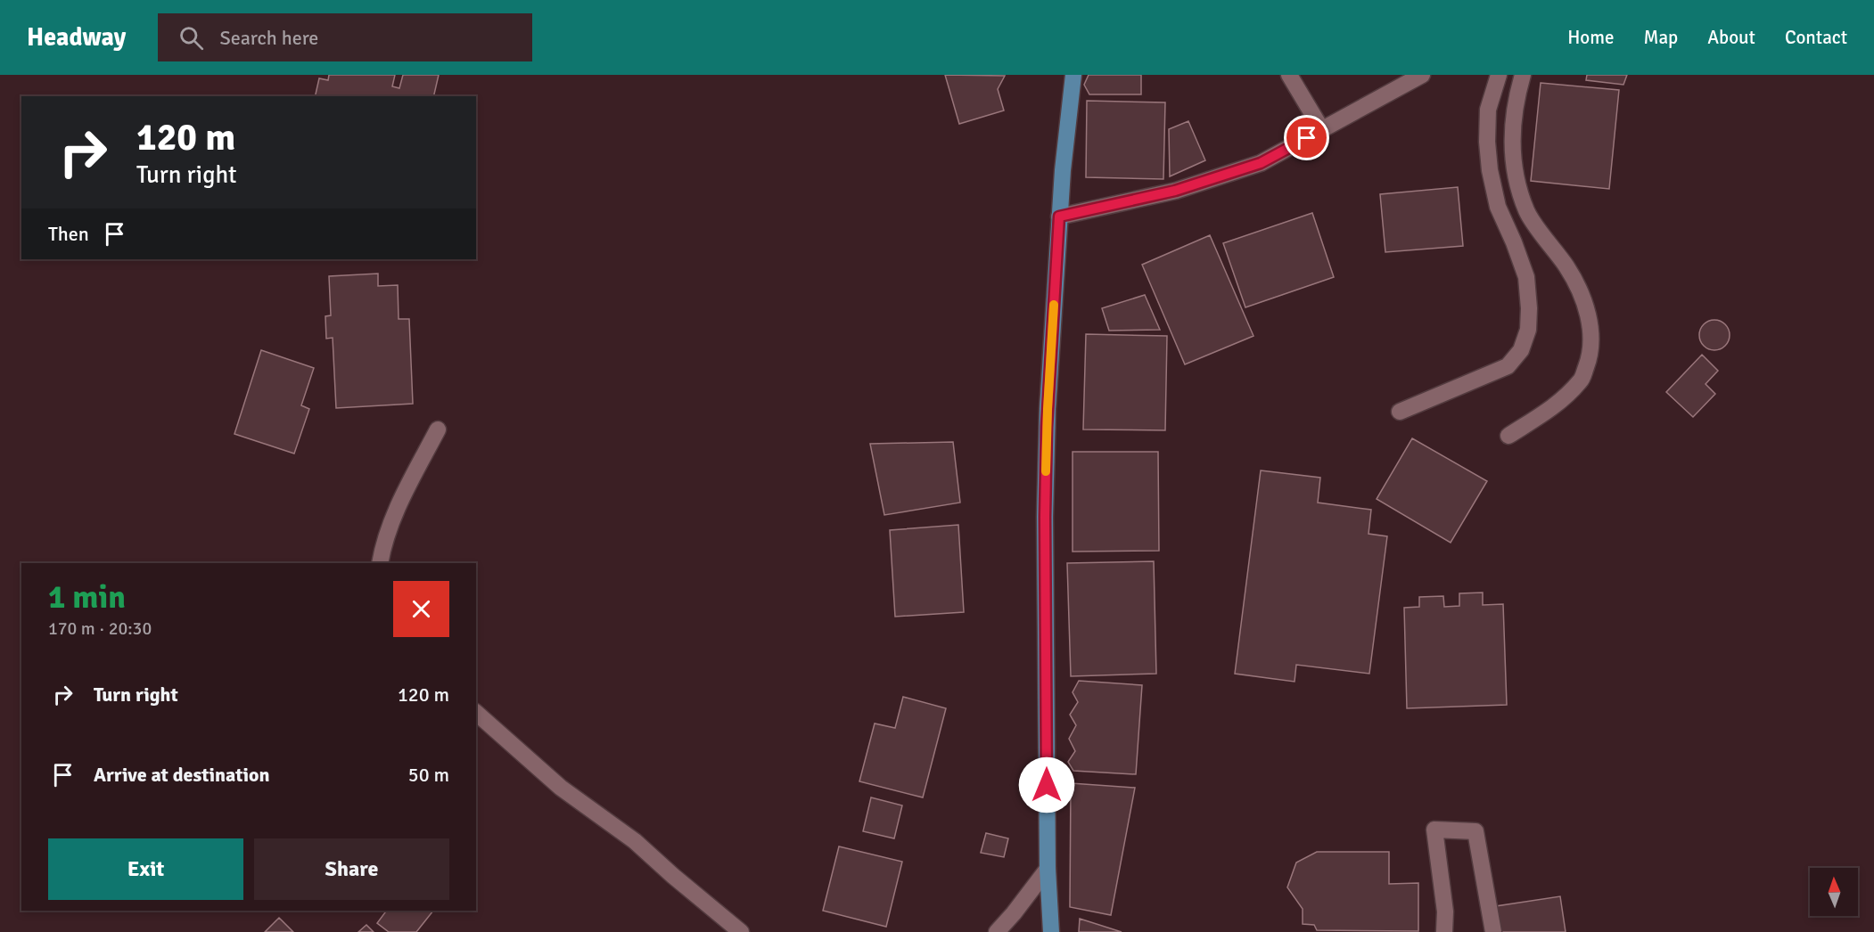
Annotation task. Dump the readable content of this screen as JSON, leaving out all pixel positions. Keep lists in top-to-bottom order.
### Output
{
  "north": "top",
  "page": {
    "header": "Headway",
    "search": "Search here",
    "nav": [
      "Home",
      "Map",
      "About",
      "Contact"
    ],
    "turn": ["120 m", "Turn right"],
    "then": "Then",
    "heading": ["1 min", "170 m · 20:30"],
    "list": [
      {
        "name": "Turn right",
        "value": "120 m"
      },
      {
        "name": "Arrive at destination",
        "value": "50 m"
      }
    ],
    "buttons": ["Exit", "Share"]
  }
}
